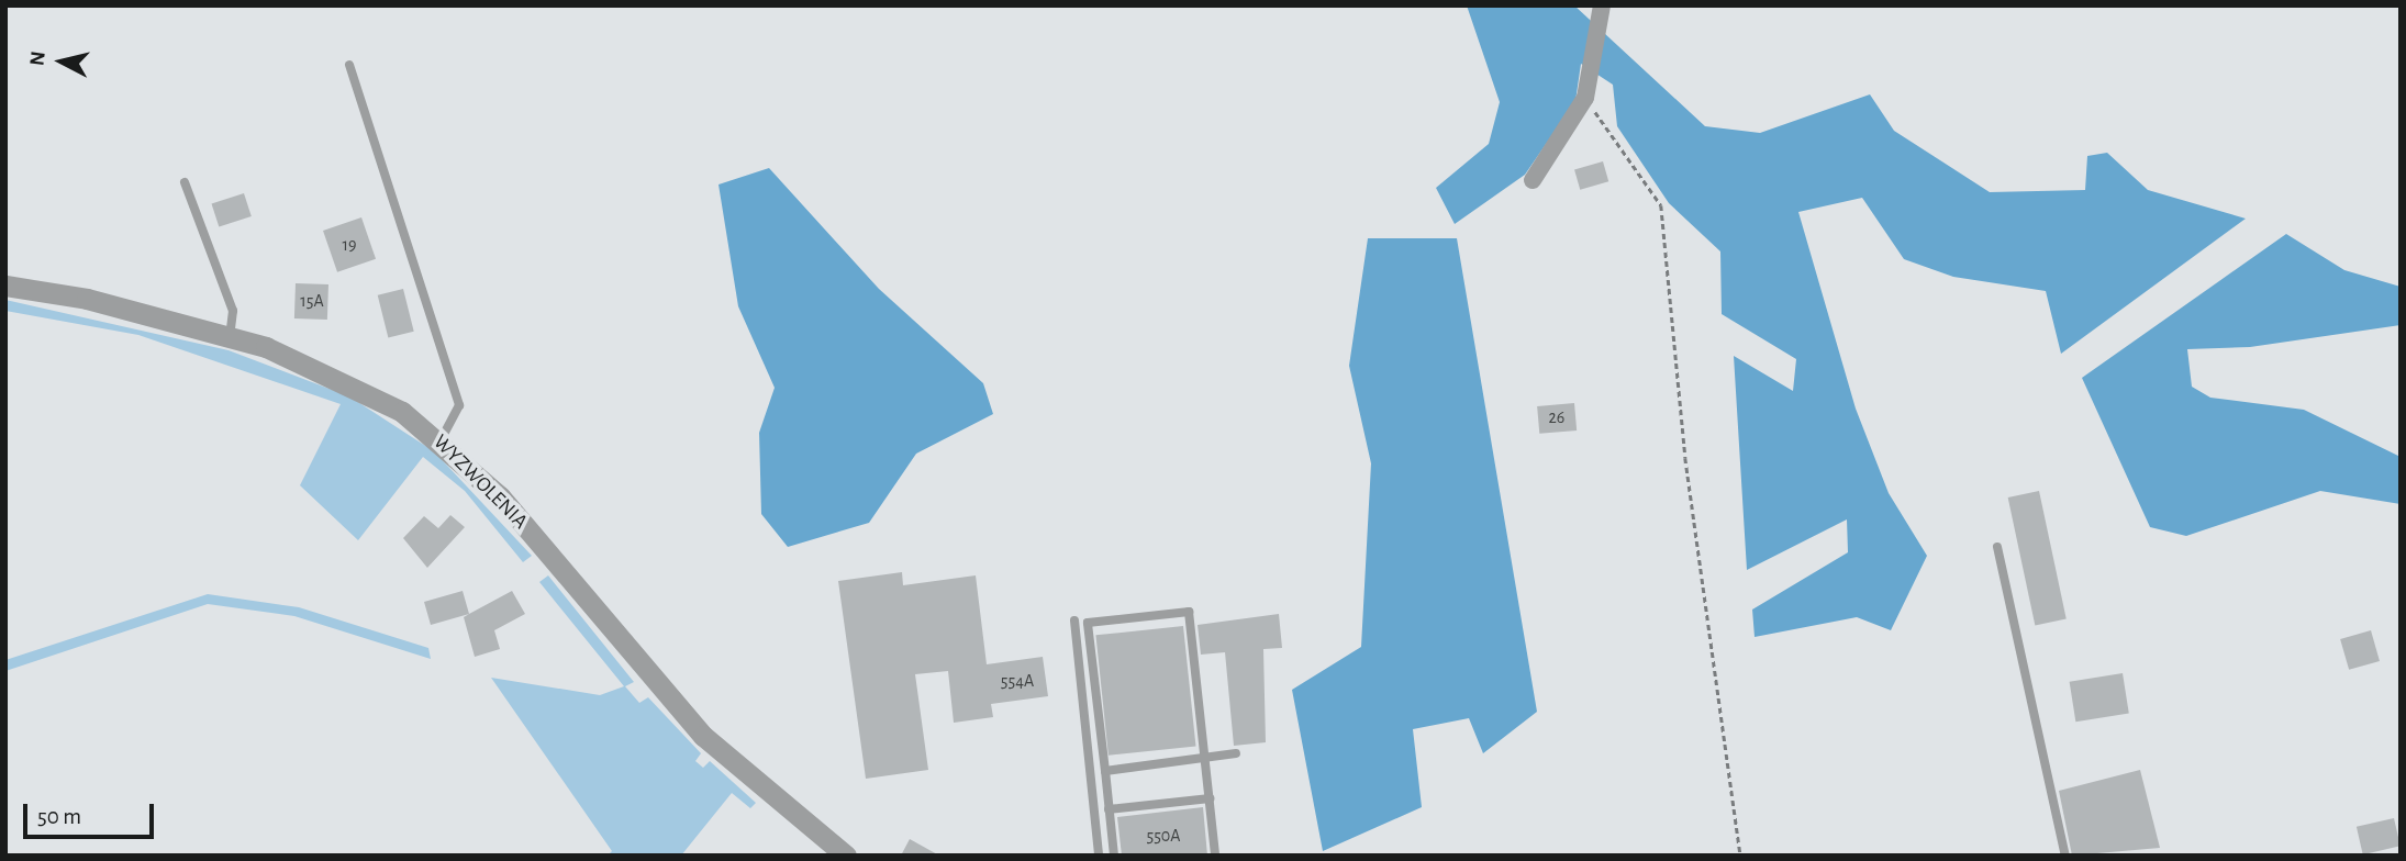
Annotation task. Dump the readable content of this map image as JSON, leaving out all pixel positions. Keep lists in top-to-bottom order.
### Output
{
  "streets": {
    "street": ["WYZWOLENIA"]
  },
  "house_numbers": [
    "19",
    "15A",
    "26",
    "554A",
    "550A"
  ],
  "scale_bar": "50 m",
  "north": "left"
}
